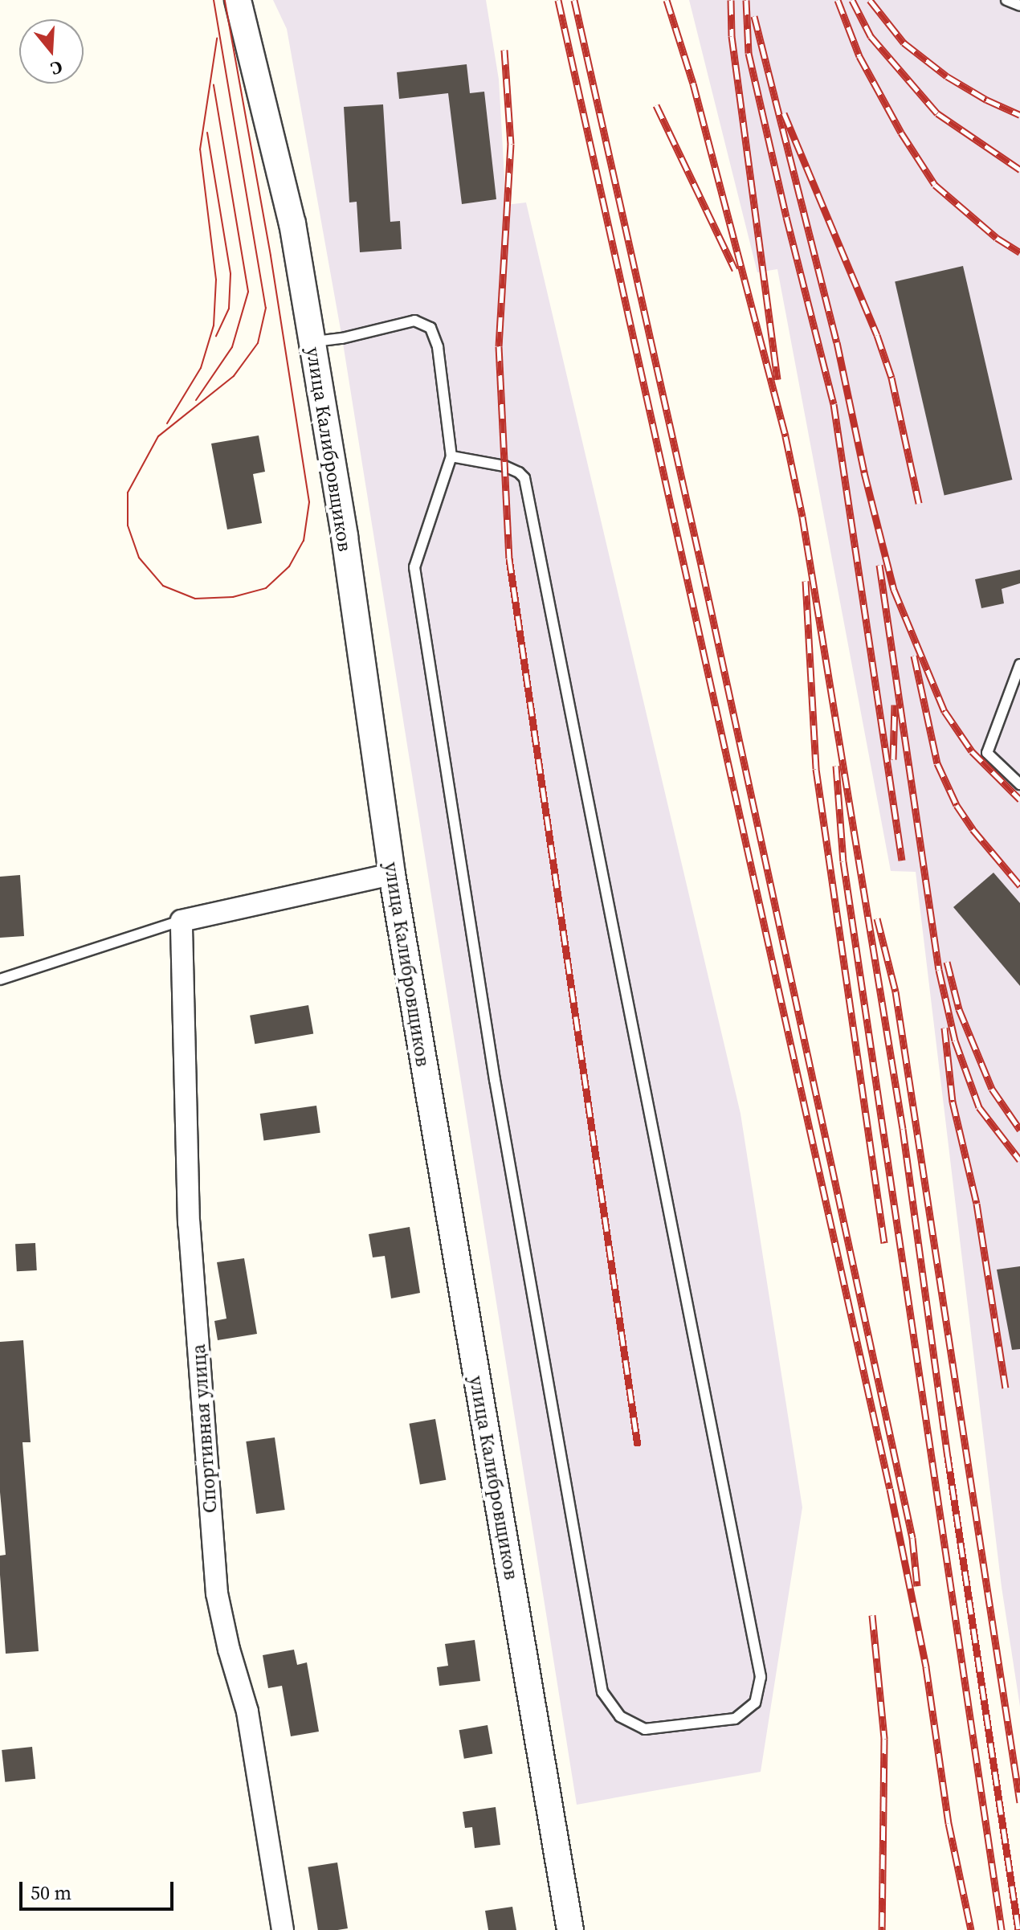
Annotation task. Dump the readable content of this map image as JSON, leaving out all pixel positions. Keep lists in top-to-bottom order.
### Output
{
  "streets": {
    "street": ["улица Калибровщиков", "Спортивная улица"]
  },
  "scale_bar": "50 m",
  "north": "bottom"
}
